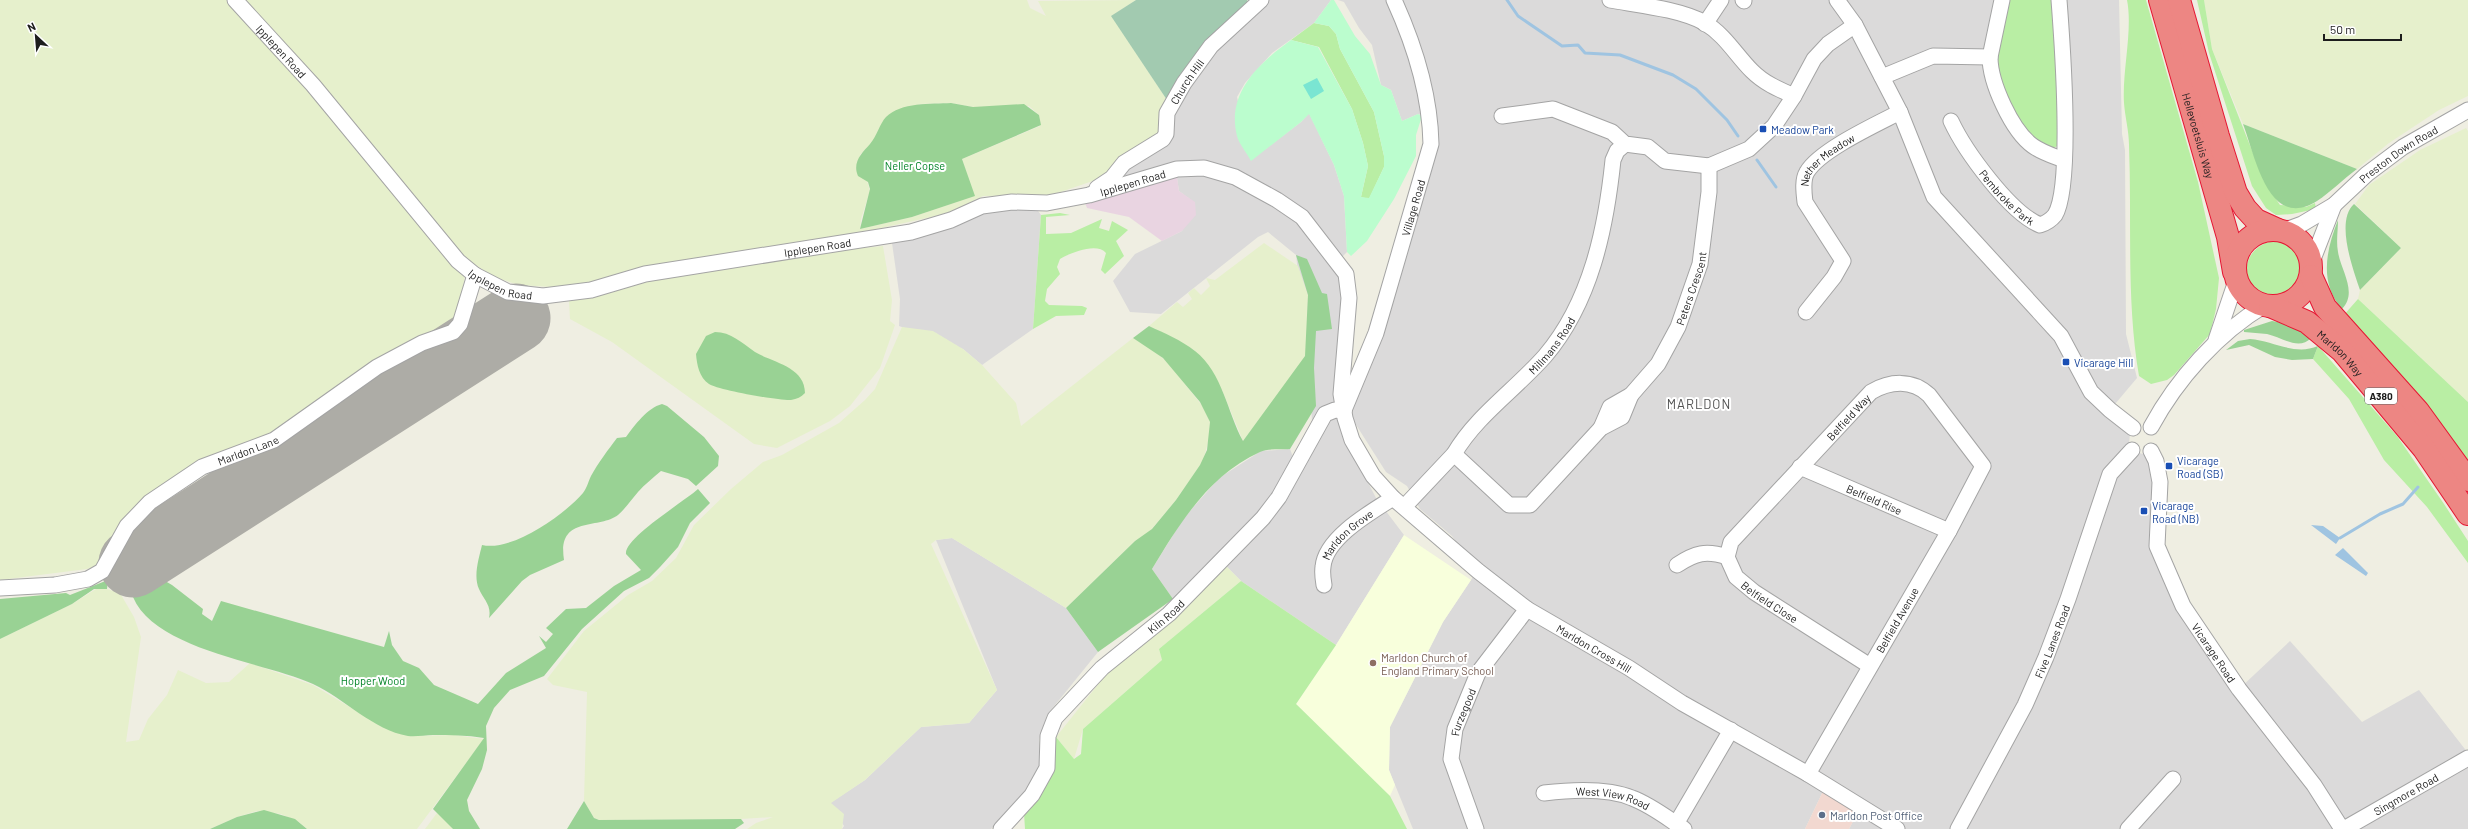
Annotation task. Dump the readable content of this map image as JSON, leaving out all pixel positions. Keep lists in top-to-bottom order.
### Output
{
  "streets": {
    "highway": ["Hellevoetsluis Way", "Marldon Way", "A380"],
    "street": [
      "Ipplepen Road",
      "Church Hill",
      "Preston Down Road",
      "Nether Meadow",
      "Pembroke Park",
      "Village Road",
      "Peters Crescent",
      "Millmans Road",
      "Belfield Way",
      "Marldon Lane",
      "Belfield Rise",
      "Marldon Grove",
      "Belfield Close",
      "Kiln Road",
      "Belfield Avenue",
      "Five Lanes Road",
      "Marldon Cross Hill",
      "Vicarage Road",
      "Furzegood",
      "Singmore Road",
      "West View Road"
    ]
  },
  "crossings": [
    ["Ipplepen Road", "Church Hill"],
    ["Ipplepen Road", "Village Road"],
    ["Ipplepen Road", "Marldon Lane"],
    ["Ipplepen Road", "Kiln Road"],
    ["Ipplepen Road", "Marldon Cross Hill"],
    ["Hellevoetsluis Way", "Preston Down Road"],
    ["Hellevoetsluis Way", "Marldon Way"],
    ["Preston Down Road", "Marldon Way"],
    ["Village Road", "Kiln Road"],
    ["Village Road", "Marldon Cross Hill"],
    ["Peters Crescent", "Millmans Road"],
    ["Millmans Road", "Marldon Grove"],
    ["Millmans Road", "Marldon Cross Hill"],
    ["Belfield Way", "Belfield Rise"],
    ["Belfield Way", "Belfield Close"],
    ["Belfield Way", "Belfield Avenue"],
    ["Belfield Rise", "Belfield Avenue"],
    ["Marldon Grove", "Marldon Cross Hill"],
    ["Belfield Close", "Belfield Avenue"],
    ["Kiln Road", "Marldon Cross Hill"],
    ["Belfield Avenue", "Marldon Cross Hill"],
    ["Five Lanes Road", "Vicarage Road"],
    ["Marldon Cross Hill", "Furzegood"],
    ["Marldon Cross Hill", "West View Road"],
    ["Vicarage Road", "Singmore Road"]
  ],
  "districts": ["MARLDON"],
  "parks": ["Neller Copse", "Hopper Wood"],
  "places": {
    "transit": [
      "Meadow Park",
      "Vicarage Hill",
      "Vicarage Road (SB)",
      "Vicarage Road (NB)"
    ],
    "other": ["Marldon Church of England Primary School", "Marldon Post Office"]
  },
  "scale_bar": "50 m",
  "north": "top left"
}
